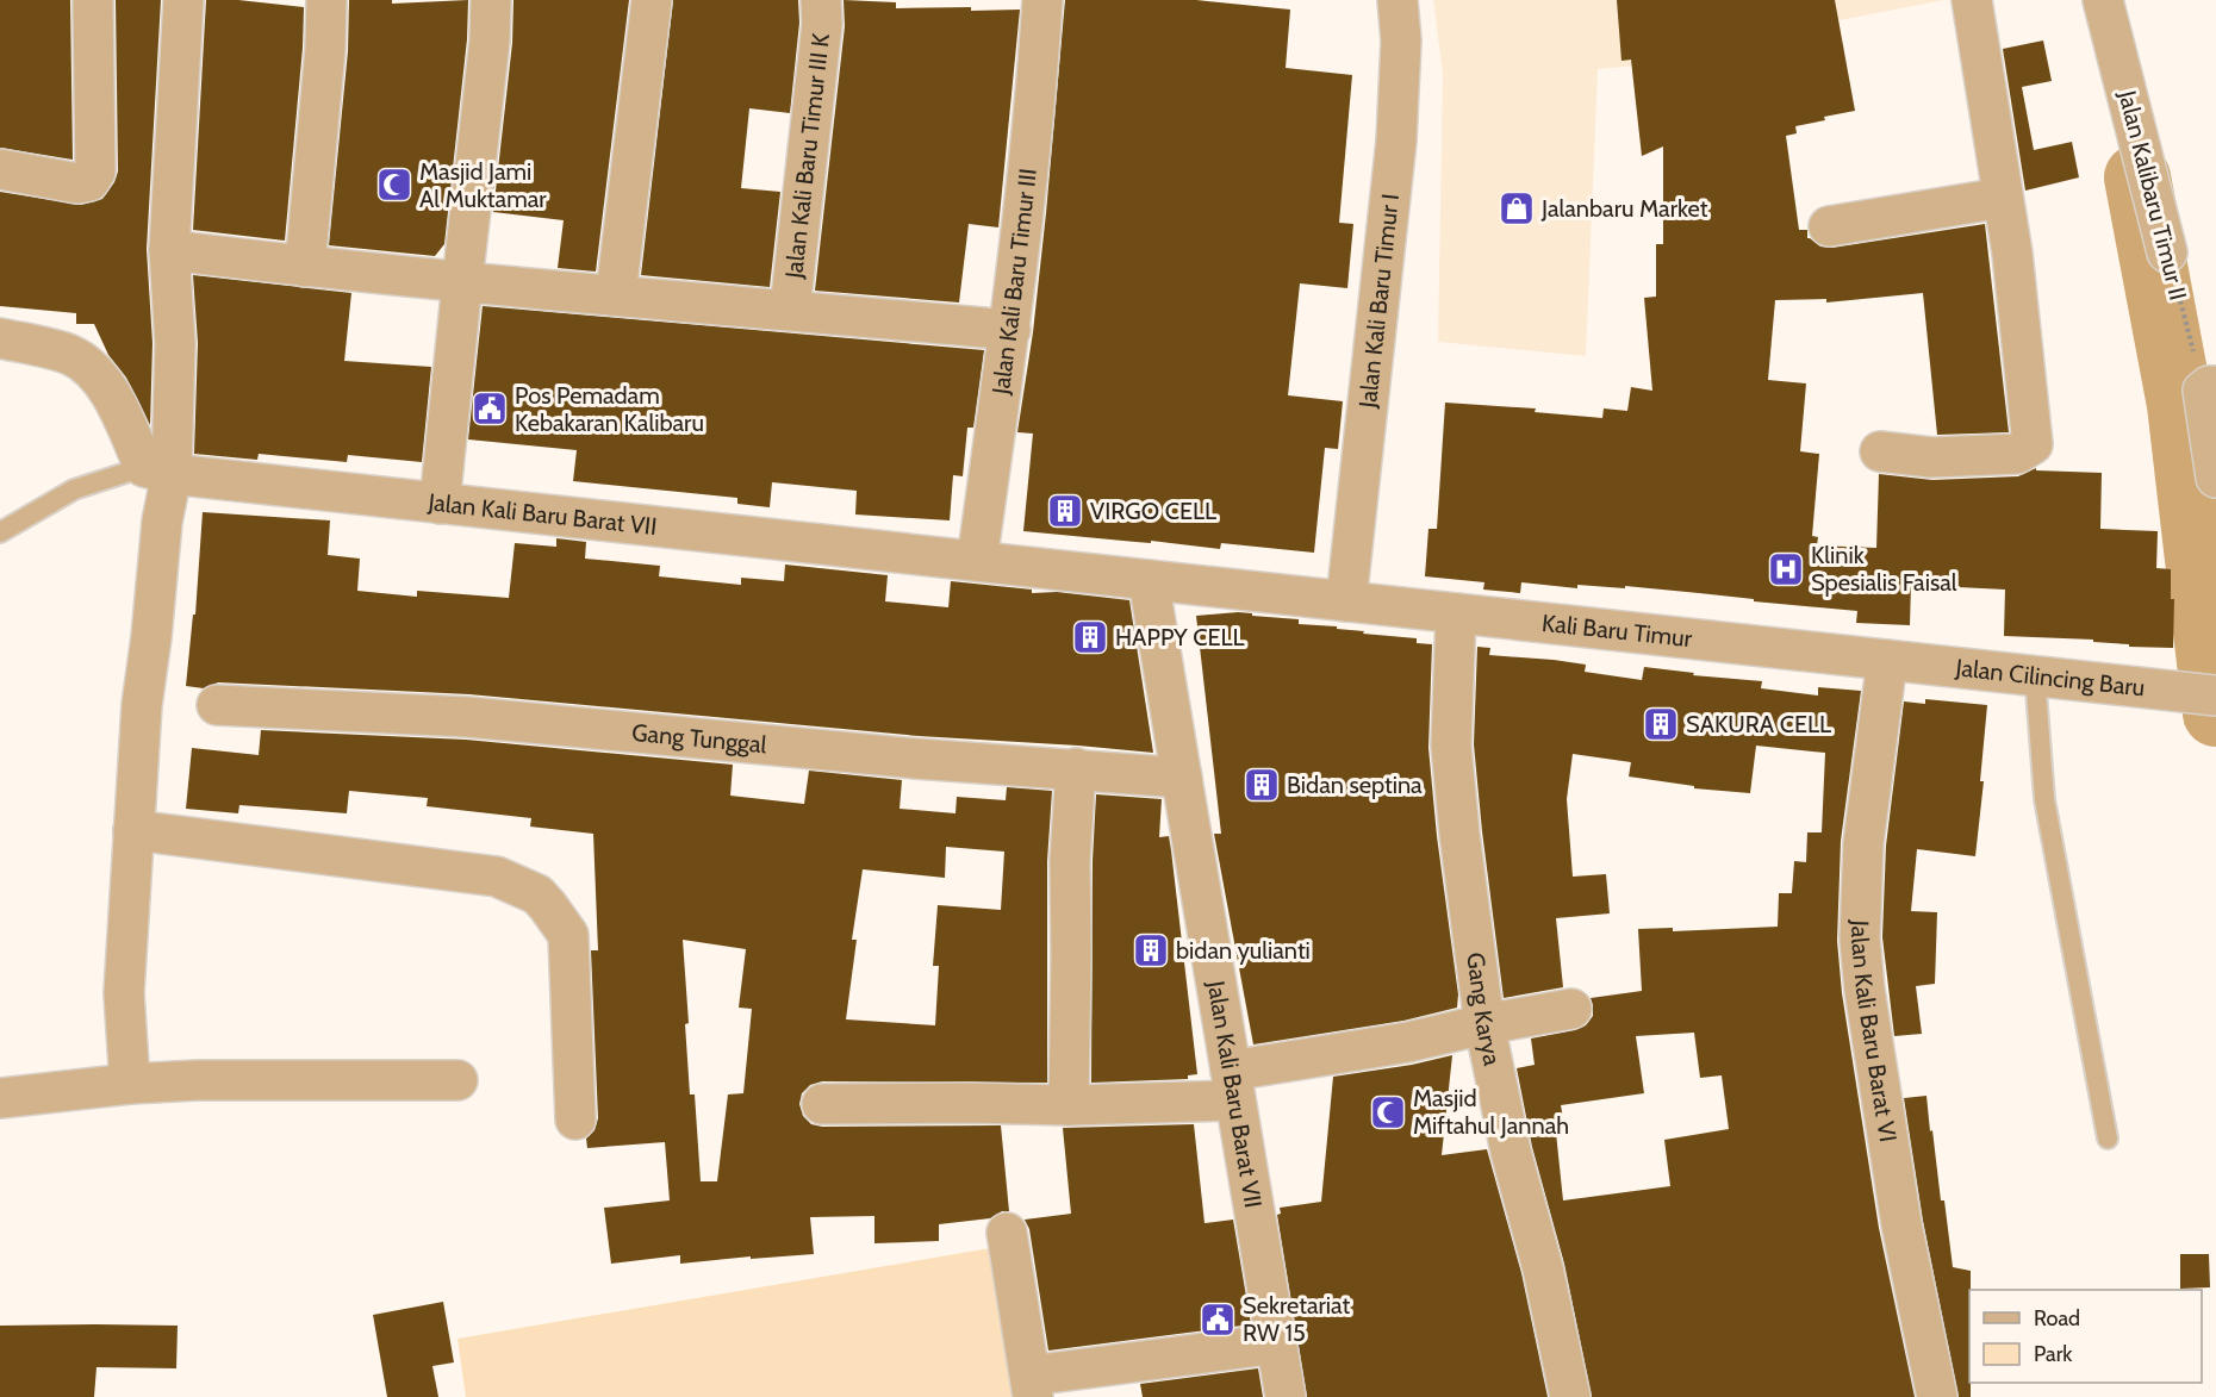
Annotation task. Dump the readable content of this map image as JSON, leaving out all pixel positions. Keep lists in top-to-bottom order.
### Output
{
  "streets": {
    "street": [
      "Jalan Kali Baru Timur III K",
      "Jalan Kalibaru Timur II",
      "Jalan Kali Baru Timur III",
      "Jalan Kali Baru Timur I",
      "Jalan Kali Baru Barat VII",
      "Kali Baru Timur",
      "Jalan Cilincing Baru",
      "Gang Tunggal",
      "Gang Karya",
      "Jalan Kali Baru Barat VI"
    ]
  },
  "crossings": [
    ["Jalan Kali Baru Timur III", "Jalan Kali Baru Barat VII"],
    ["Jalan Kali Baru Timur I", "Jalan Kali Baru Barat VII"],
    ["Jalan Kali Baru Timur I", "Kali Baru Timur"],
    ["Jalan Kali Baru Barat VII", "Kali Baru Timur"],
    ["Jalan Kali Baru Barat VII", "Gang Tunggal"],
    ["Kali Baru Timur", "Jalan Cilincing Baru"],
    ["Kali Baru Timur", "Gang Karya"],
    ["Kali Baru Timur", "Jalan Kali Baru Barat VI"],
    ["Jalan Cilincing Baru", "Jalan Kali Baru Barat VI"]
  ],
  "places": {
    "mosque": ["Masjid Jami Al Muktamar", "Masjid Miftahul Jannah"],
    "shop": ["Jalanbaru Market"],
    "public building": ["Pos Pemadam Kebakaran Kalibaru", "Sekretariat RW 15"],
    "building": [
      "VIRGO CELL",
      "HAPPY CELL",
      "SAKURA CELL",
      "Bidan septina",
      "bidan yulianti"
    ],
    "hospital": ["Klinik Spesialis Faisal"]
  },
  "legend": ["Road", "Park"]
}
